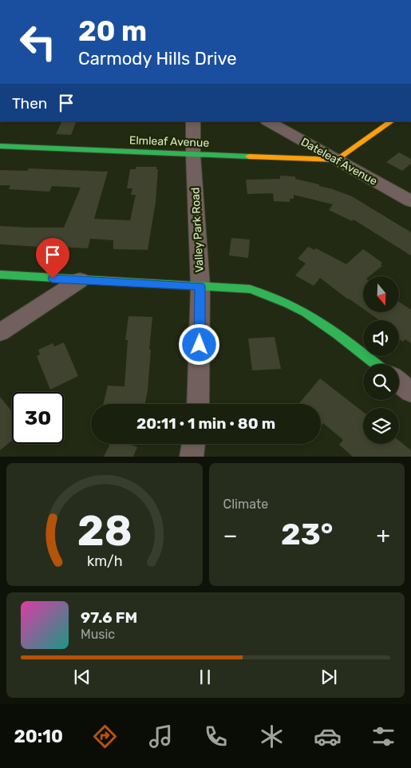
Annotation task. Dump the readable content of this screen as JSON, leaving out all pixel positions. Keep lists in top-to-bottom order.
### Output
{
  "streets": {
    "street": ["Elmleaf Avenue", "Dateleaf Avenue", "Valley Park Road"]
  },
  "crossings": [
    ["Elmleaf Avenue", "Dateleaf Avenue"],
    ["Elmleaf Avenue", "Valley Park Road"]
  ],
  "north": "bottom",
  "page": {
    "turn": ["20 m", "Carmody Hills Drive"],
    "then": "Then",
    "limit": "30",
    "trip": "20:11 · 1 min · 80 m",
    "tile": "Climate",
    "heat": ["−", "23°", "+"],
    "song": ["97.6 FM", "Music"],
    "tabs": "20:10",
    "gauge": ["28", "km/h"]
  }
}
